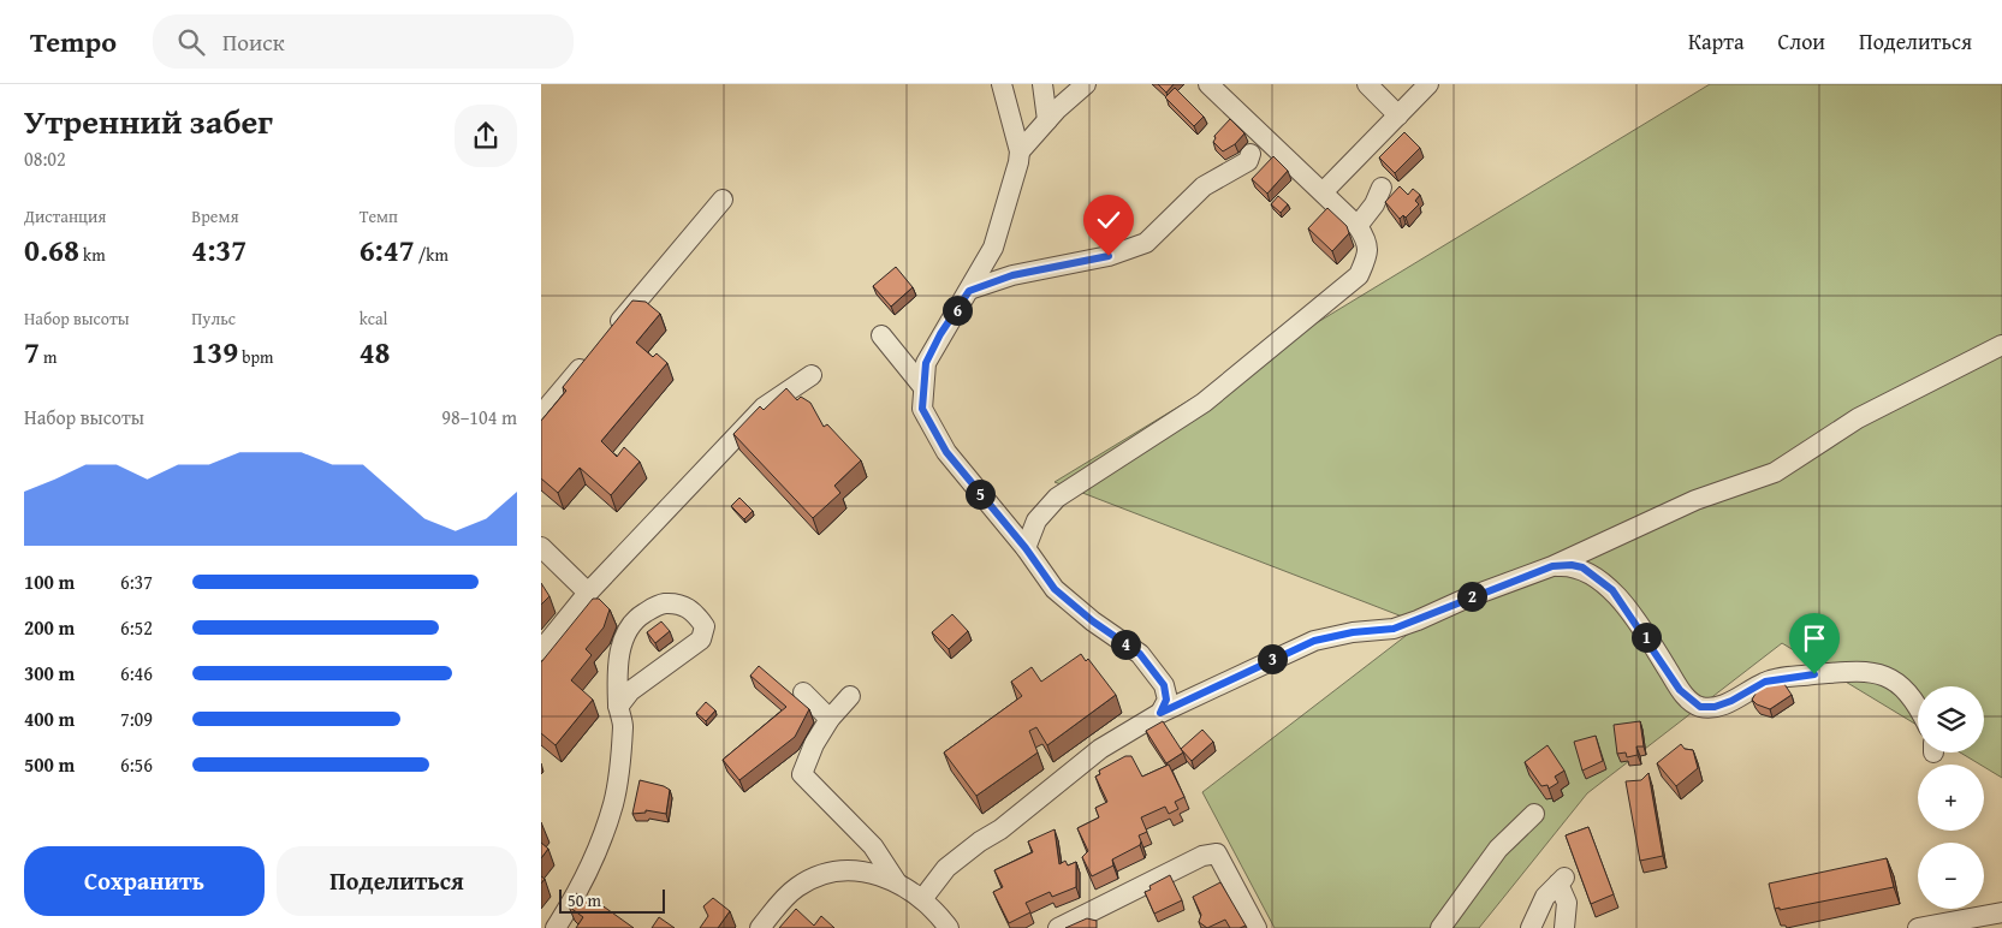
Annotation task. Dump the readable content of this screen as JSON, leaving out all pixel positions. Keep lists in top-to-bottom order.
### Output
{
  "scale_bar": "50 m",
  "page": {
    "header": "Tempo",
    "search": "Поиск",
    "nav": ["Карта", "Слои", "Поделиться"],
    "heading": ["Утренний забег", "08:02"],
    "stats": [
      ["Дистанция", "0.68 km"],
      ["Время", "4:37"],
      ["Темп", "6:47 /km"],
      ["Набор высоты", "7 m"],
      ["Пульс", "139 bpm"],
      ["kcal", "48"]
    ],
    "pins": [
      "6",
      "5",
      "2",
      "1",
      "4",
      "3"
    ],
    "chart": ["Набор высоты", "98–104 m"],
    "list": [
      {
        "name": "100 m",
        "note": "6:37"
      },
      {
        "name": "200 m",
        "note": "6:52"
      },
      {
        "name": "300 m",
        "note": "6:46"
      },
      {
        "name": "400 m",
        "note": "7:09"
      },
      {
        "name": "500 m",
        "note": "6:56"
      }
    ],
    "map_buttons": ["+", "−"],
    "buttons": ["Сохранить", "Поделиться"],
    "scale": "50 m"
  }
}
